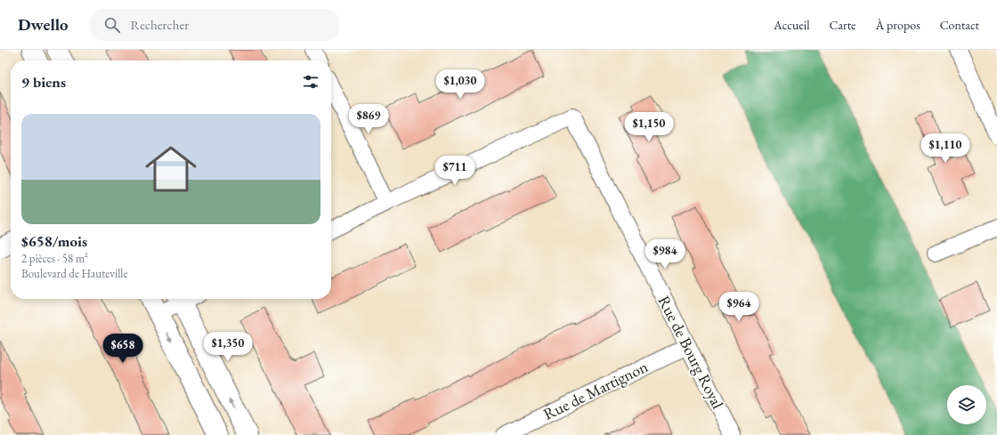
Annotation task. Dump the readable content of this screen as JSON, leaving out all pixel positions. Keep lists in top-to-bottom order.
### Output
{
  "streets": {
    "street": ["Rue de Bourg Royal", "Rue de Martignon"]
  },
  "crossings": [
    ["Rue de Bourg Royal", "Rue de Martignon"]
  ],
  "page": {
    "header": "Dwello",
    "search": "Rechercher",
    "nav": [
      "Accueil",
      "Carte",
      "À propos",
      "Contact"
    ],
    "heading": "9 biens",
    "price": [
      "$1,030",
      "$869",
      "$1,150",
      "$1,110",
      "$711",
      "$984",
      "$964",
      "$1,350",
      "$658"
    ],
    "list": [
      {
        "name": "$658/mois",
        "note": "2 pièces · 58 m² · Boulevard de Hauteville"
      }
    ]
  }
}
